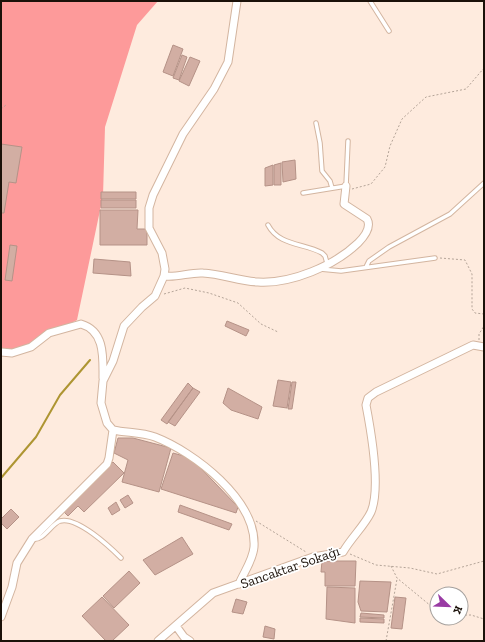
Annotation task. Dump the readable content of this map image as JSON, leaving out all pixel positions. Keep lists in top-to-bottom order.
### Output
{
  "streets": {
    "street": ["Sancaktar Sokağı"]
  },
  "north": "bottom right"
}
